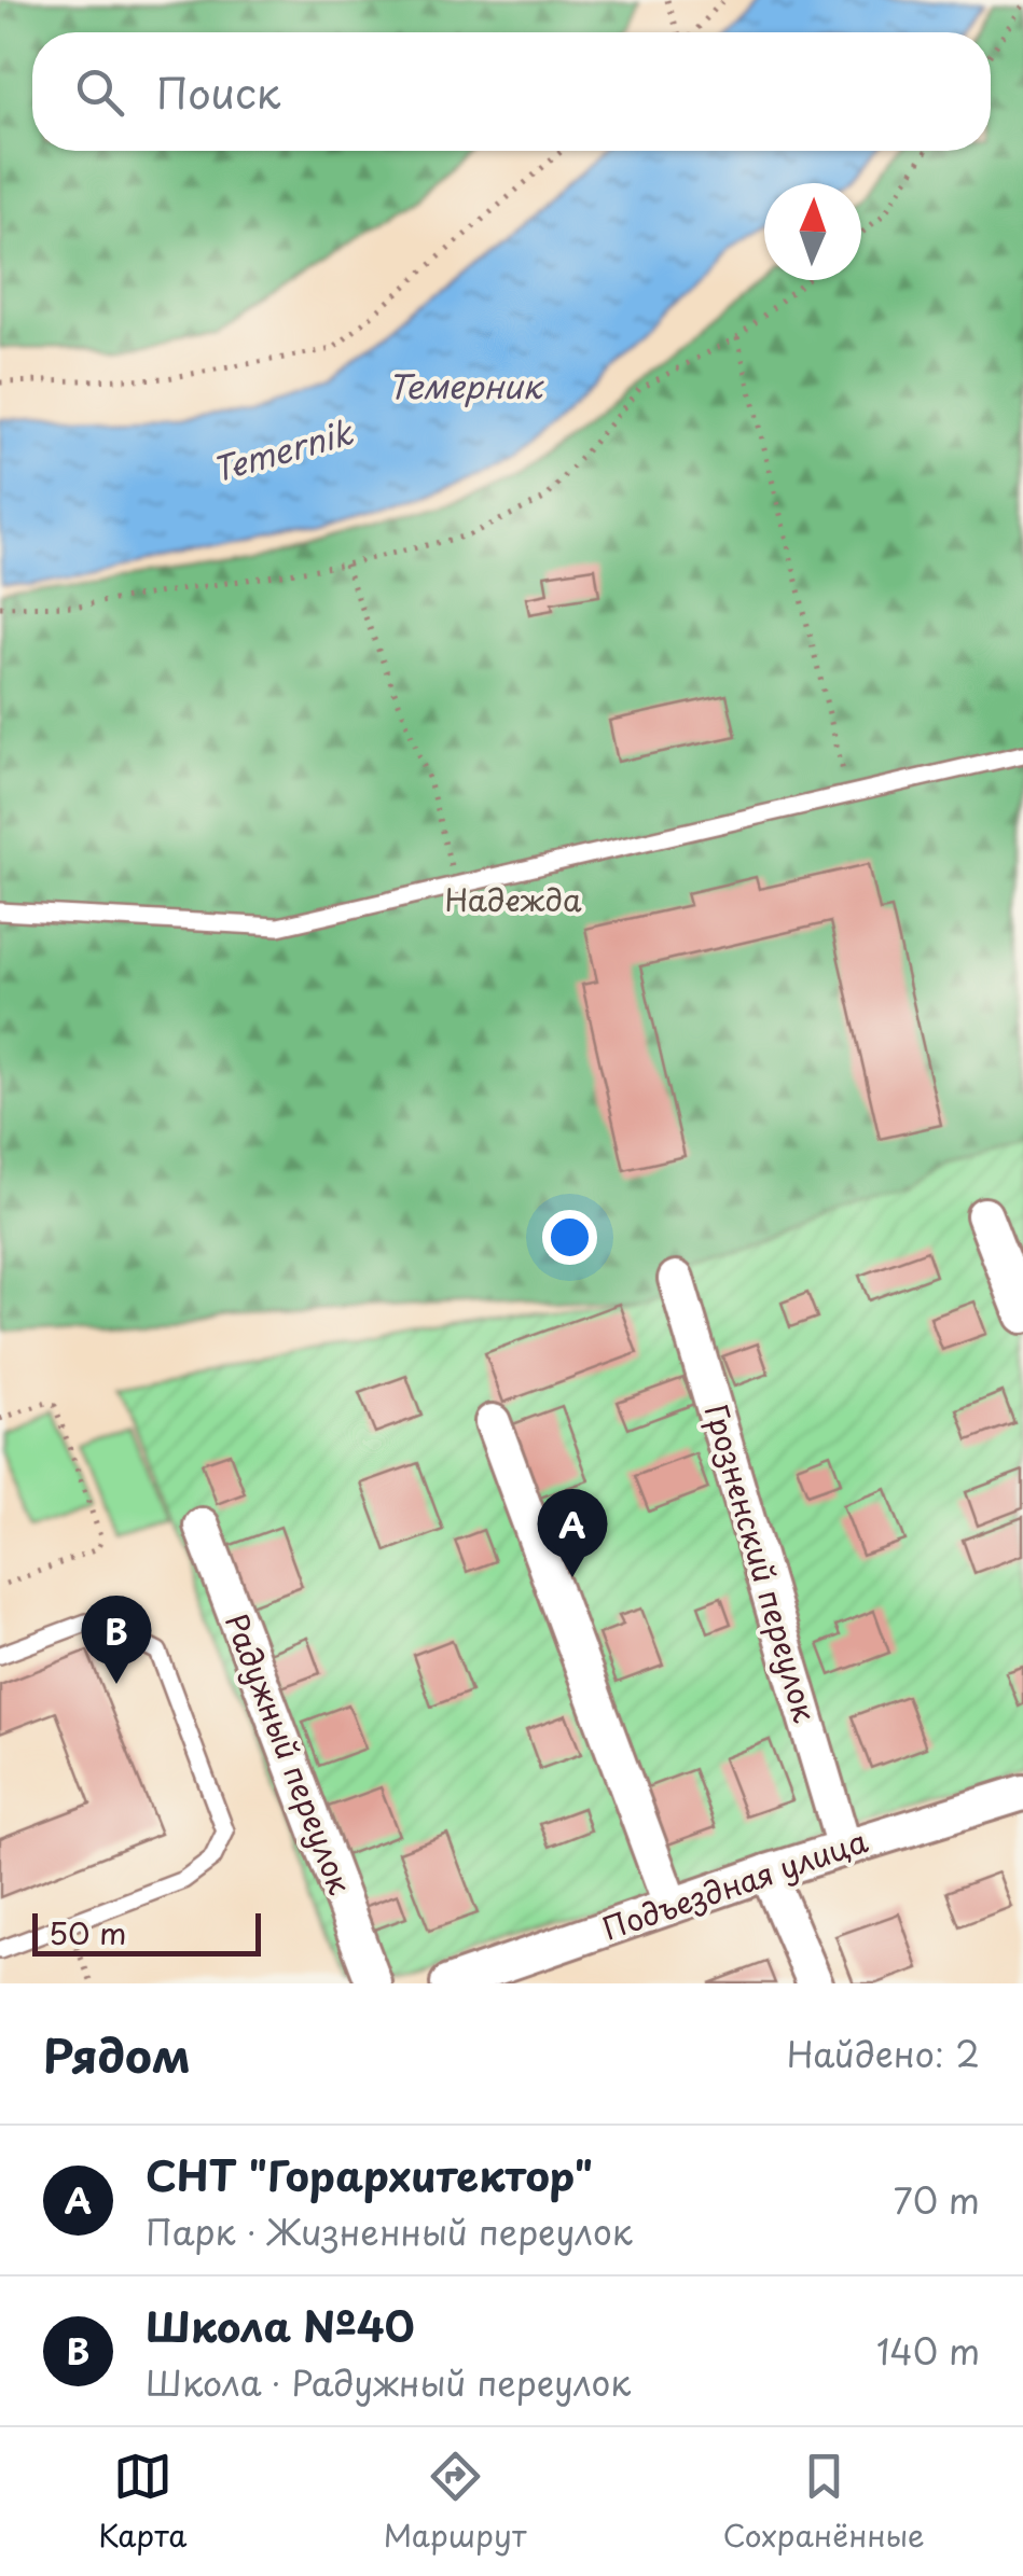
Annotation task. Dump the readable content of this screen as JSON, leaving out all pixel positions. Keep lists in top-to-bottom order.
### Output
{
  "streets": {
    "street": ["Грозненский переулок", "Радужный переулок", "Подъездная улица"]
  },
  "crossings": [
    ["Грозненский переулок", "Подъездная улица"]
  ],
  "water": ["Темерник", "Temernik"],
  "parks": ["Надежда"],
  "scale_bar": "50 m",
  "north": "top",
  "page": {
    "search": "Поиск",
    "pins": ["A", "B"],
    "scale": "50 m",
    "heading": ["Рядом", "Найдено: 2"],
    "list": [
      {
        "mark": "A",
        "name": "СНТ \"Горархитектор\"",
        "note": "Парк · Жизненный переулок",
        "value": "70 m"
      },
      {
        "mark": "B",
        "name": "Школа №40",
        "note": "Школа · Радужный переулок",
        "value": "140 m"
      }
    ],
    "nav": ["Карта", "Маршрут", "Сохранённые"]
  }
}
